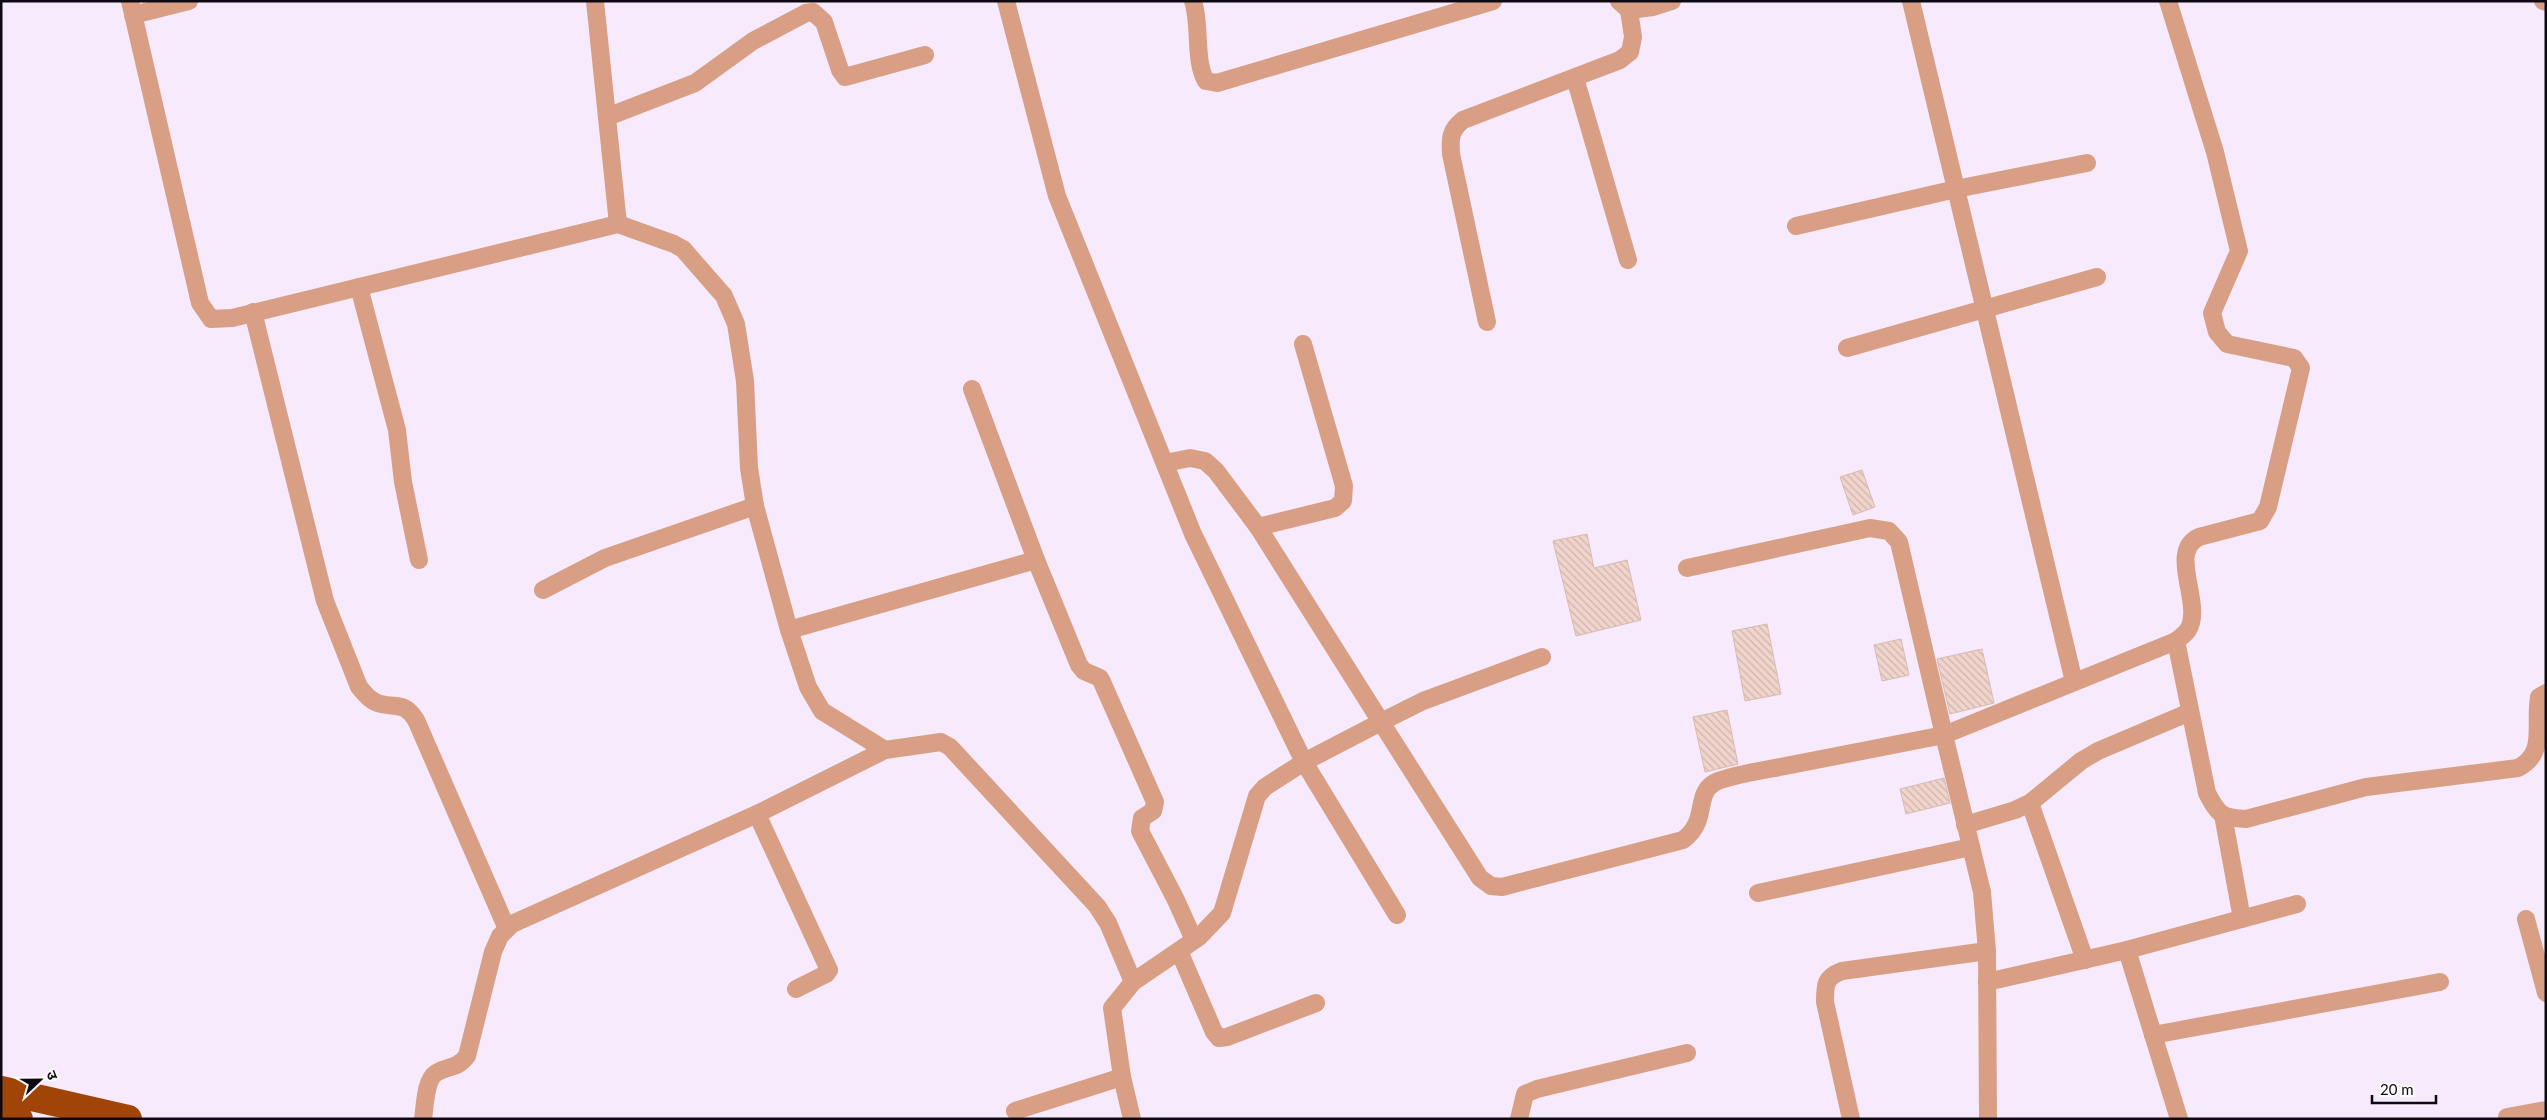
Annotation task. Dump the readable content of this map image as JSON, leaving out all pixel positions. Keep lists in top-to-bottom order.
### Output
{
  "scale_bar": "20 m",
  "north": "right"
}
